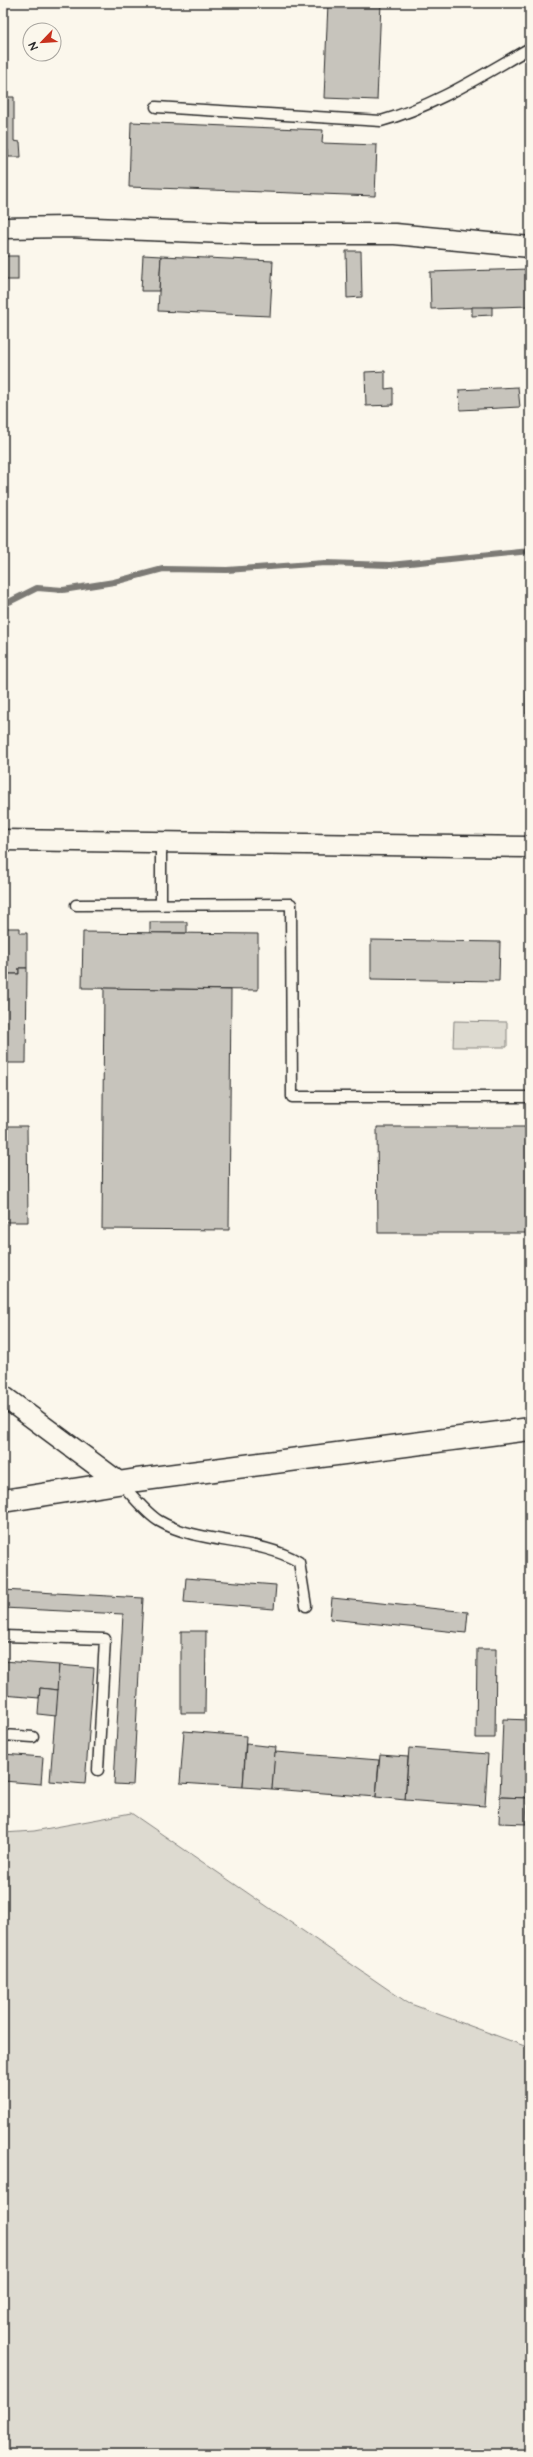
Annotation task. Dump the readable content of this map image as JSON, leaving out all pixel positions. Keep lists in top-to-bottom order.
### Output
{
  "north": "bottom left"
}
